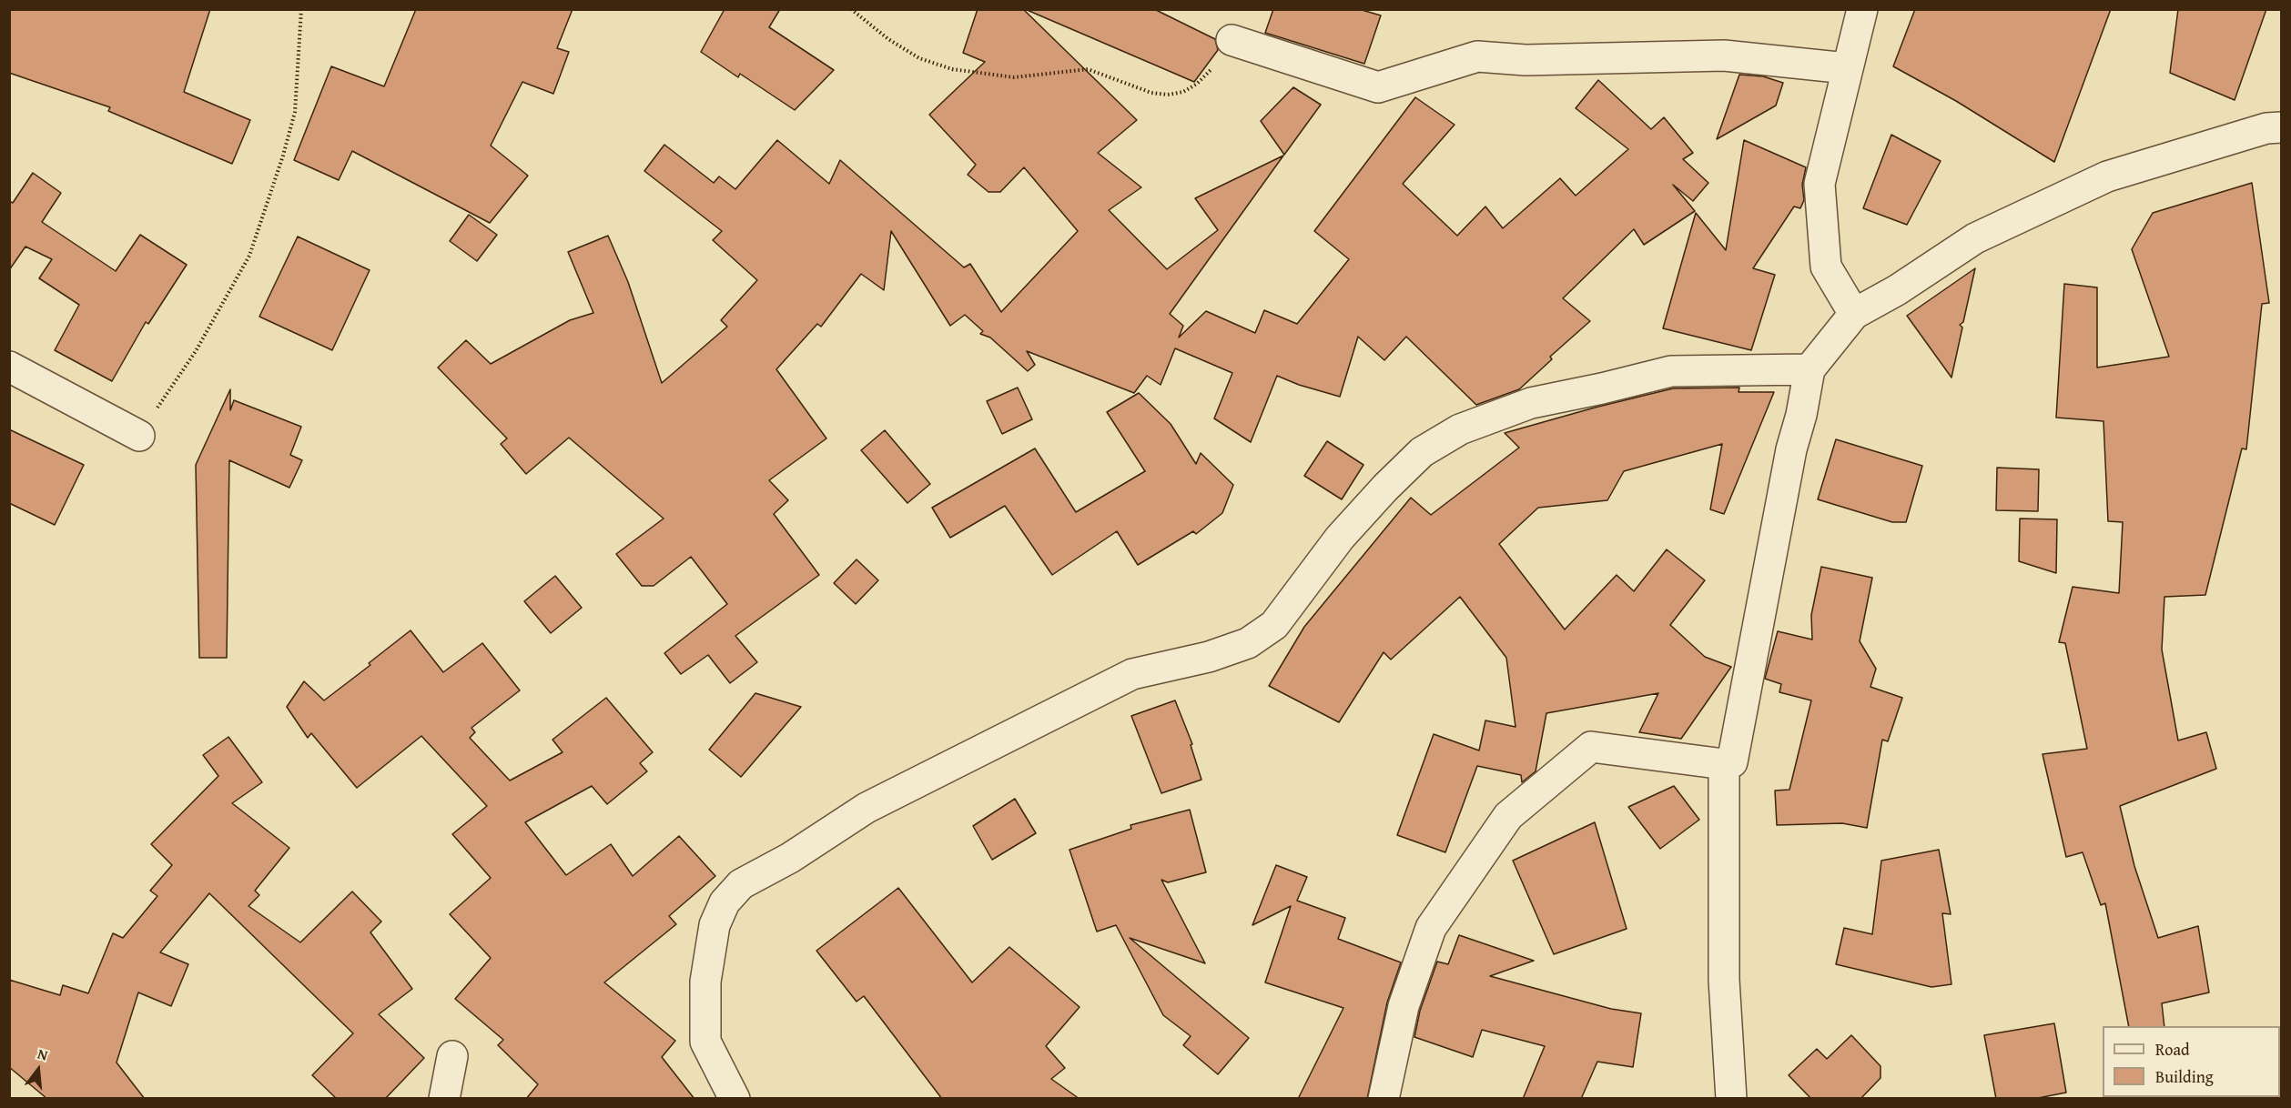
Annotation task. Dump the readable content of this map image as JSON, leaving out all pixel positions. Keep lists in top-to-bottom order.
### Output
{
  "legend": ["Road", "Building"],
  "north": "top"
}
